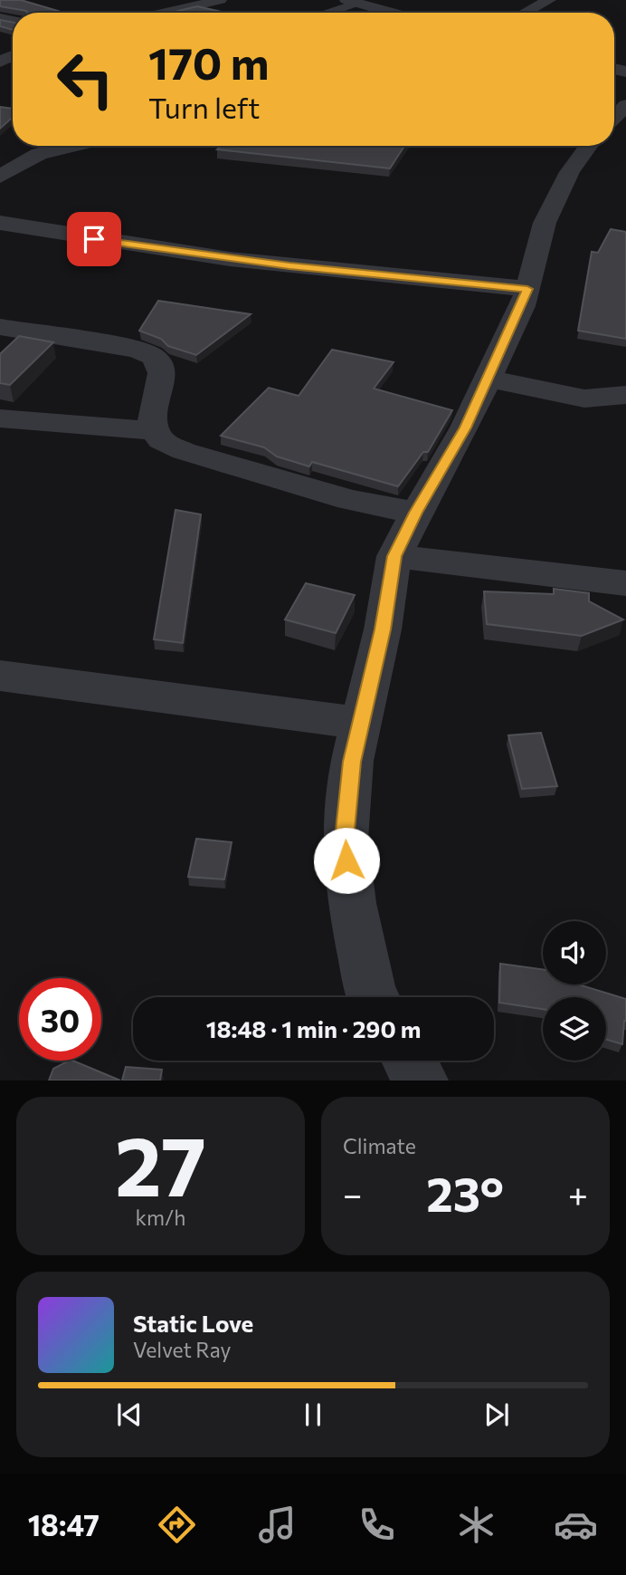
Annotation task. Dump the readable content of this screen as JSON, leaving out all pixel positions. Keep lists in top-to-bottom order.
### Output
{
  "page": {
    "turn": ["170 m", "Turn left"],
    "limit": "30",
    "trip": "18:48 · 1 min · 290 m",
    "tile": [
      ["27", "km/h"],
      "Climate"
    ],
    "heat": ["−", "23°", "+"],
    "song": ["Static Love", "Velvet Ray"],
    "tabs": "18:47"
  }
}
